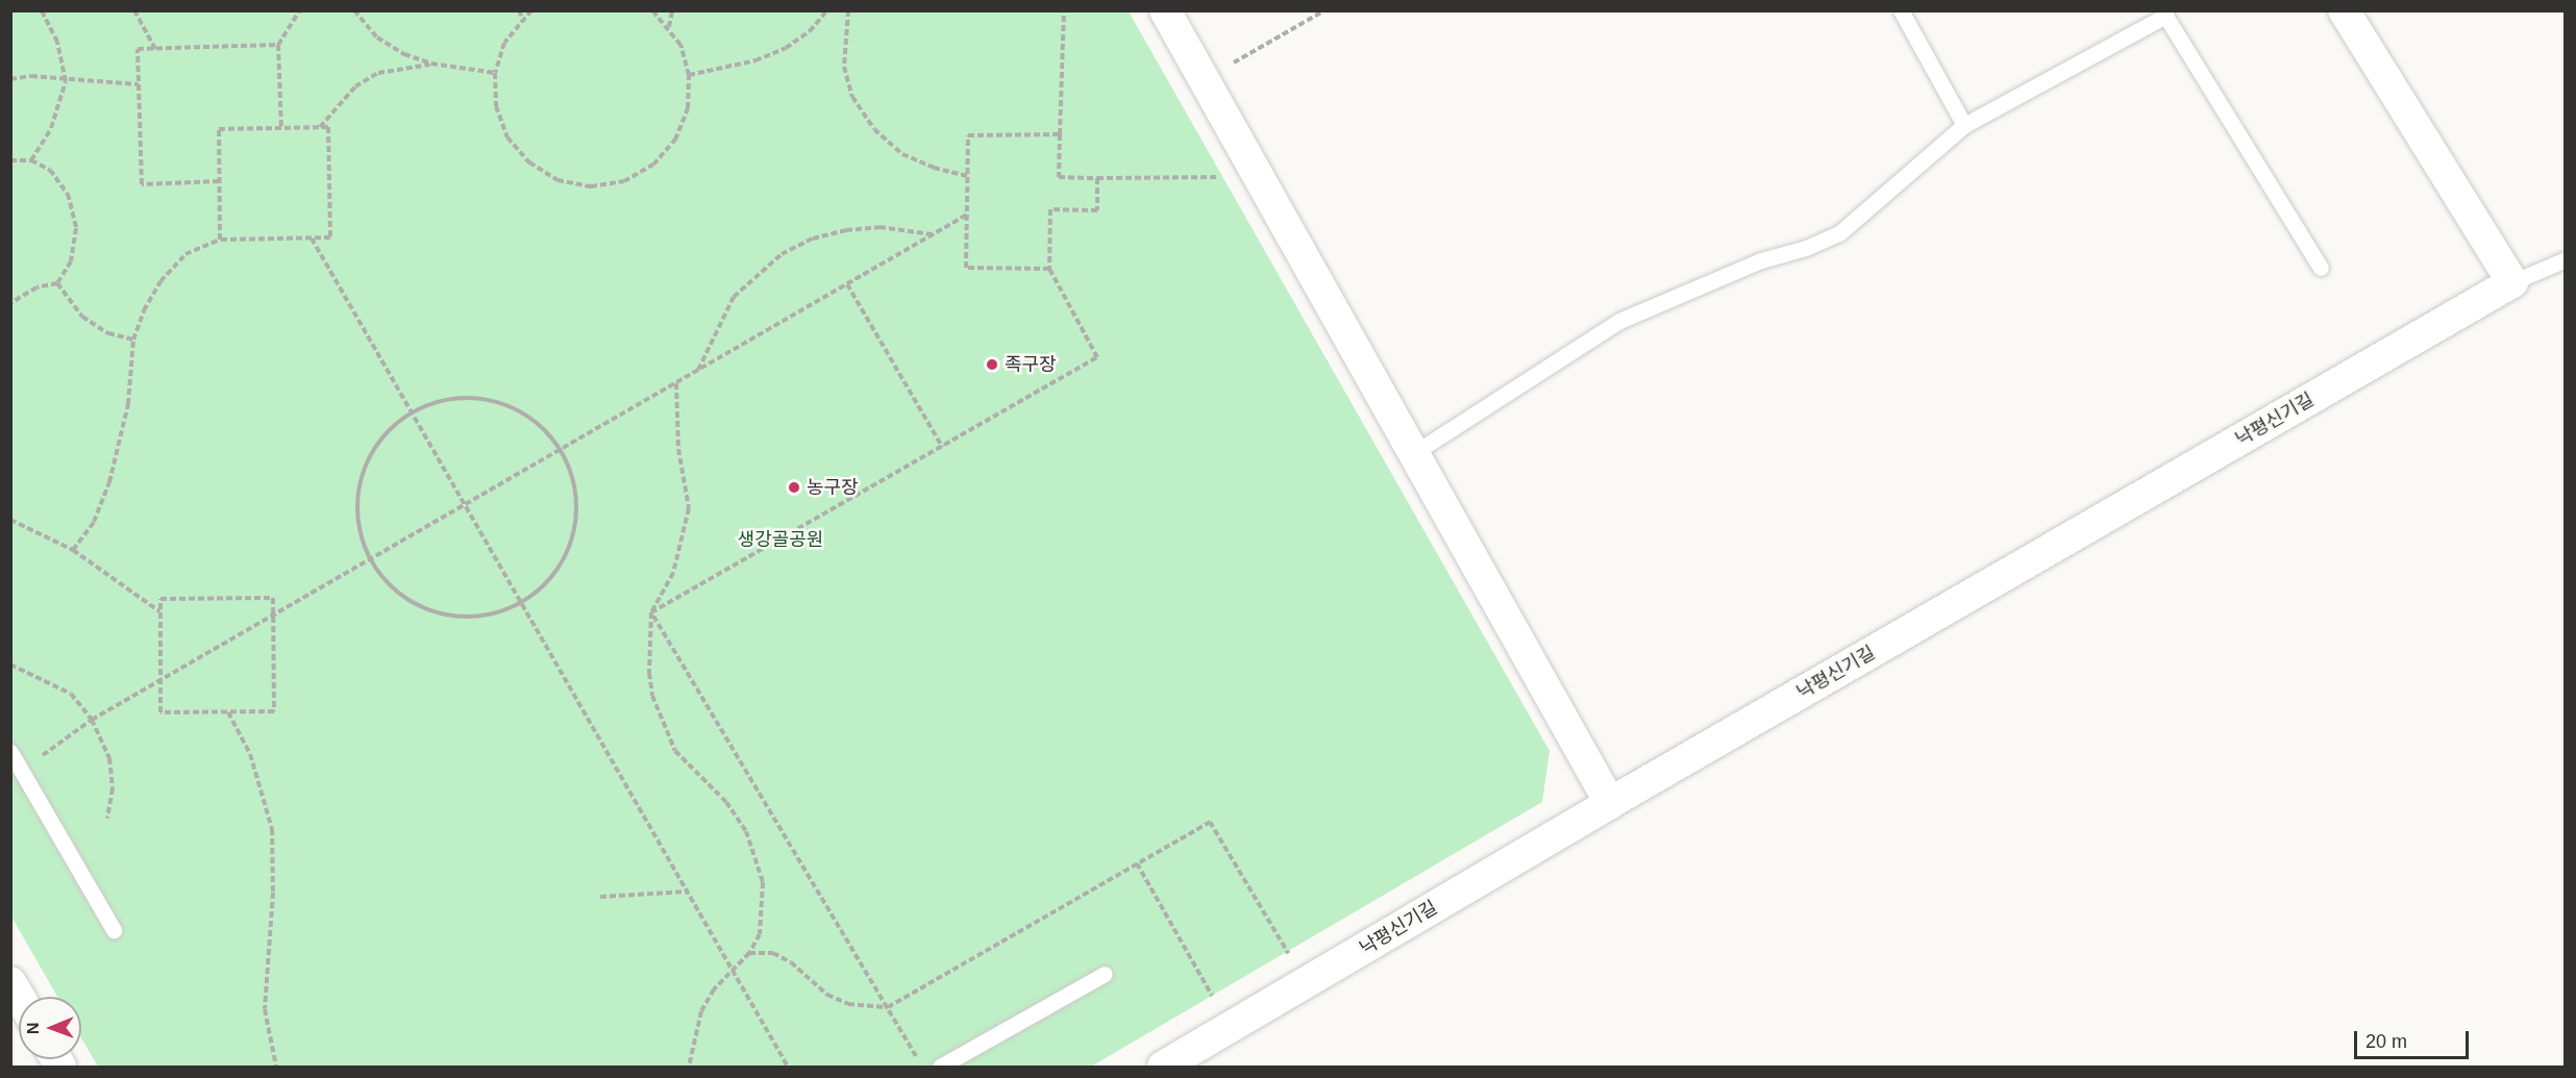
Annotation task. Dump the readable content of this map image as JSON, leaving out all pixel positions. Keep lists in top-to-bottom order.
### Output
{
  "streets": {
    "street": ["낙평신기길"]
  },
  "parks": ["생강골공원"],
  "places": ["족구장", "농구장"],
  "scale_bar": "20 m",
  "north": "left"
}
